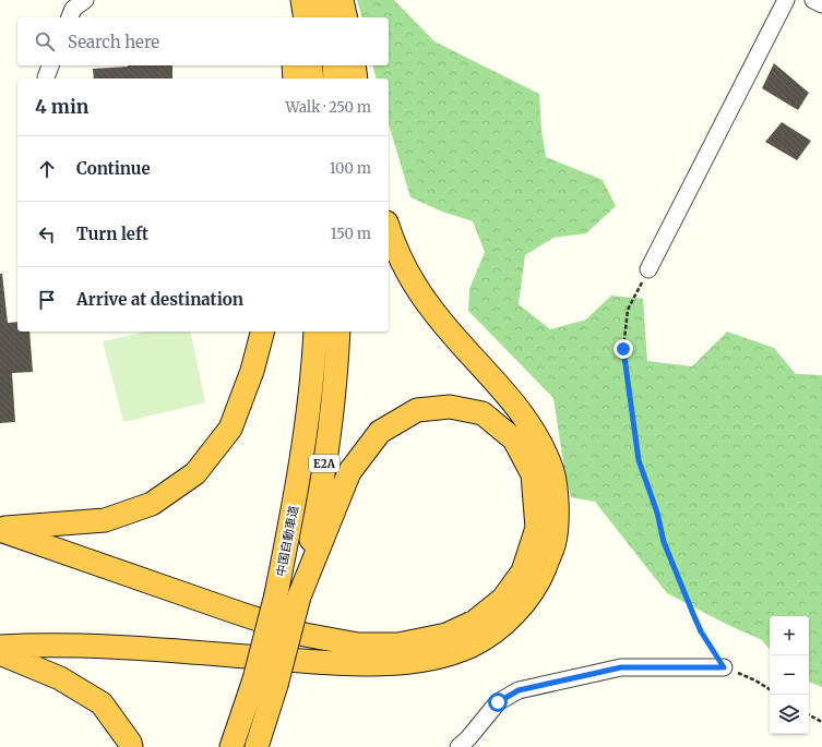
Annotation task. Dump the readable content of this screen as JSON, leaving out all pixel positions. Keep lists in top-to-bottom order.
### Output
{
  "streets": {
    "highway": ["E2A", "中国自動車道"]
  },
  "page": {
    "search": "Search here",
    "heading": ["4 min", "Walk · 250 m"],
    "list": [
      ["Continue", "100 m"],
      ["Turn left", "150 m"],
      "Arrive at destination"
    ],
    "map_buttons": ["+", "−"]
  }
}
